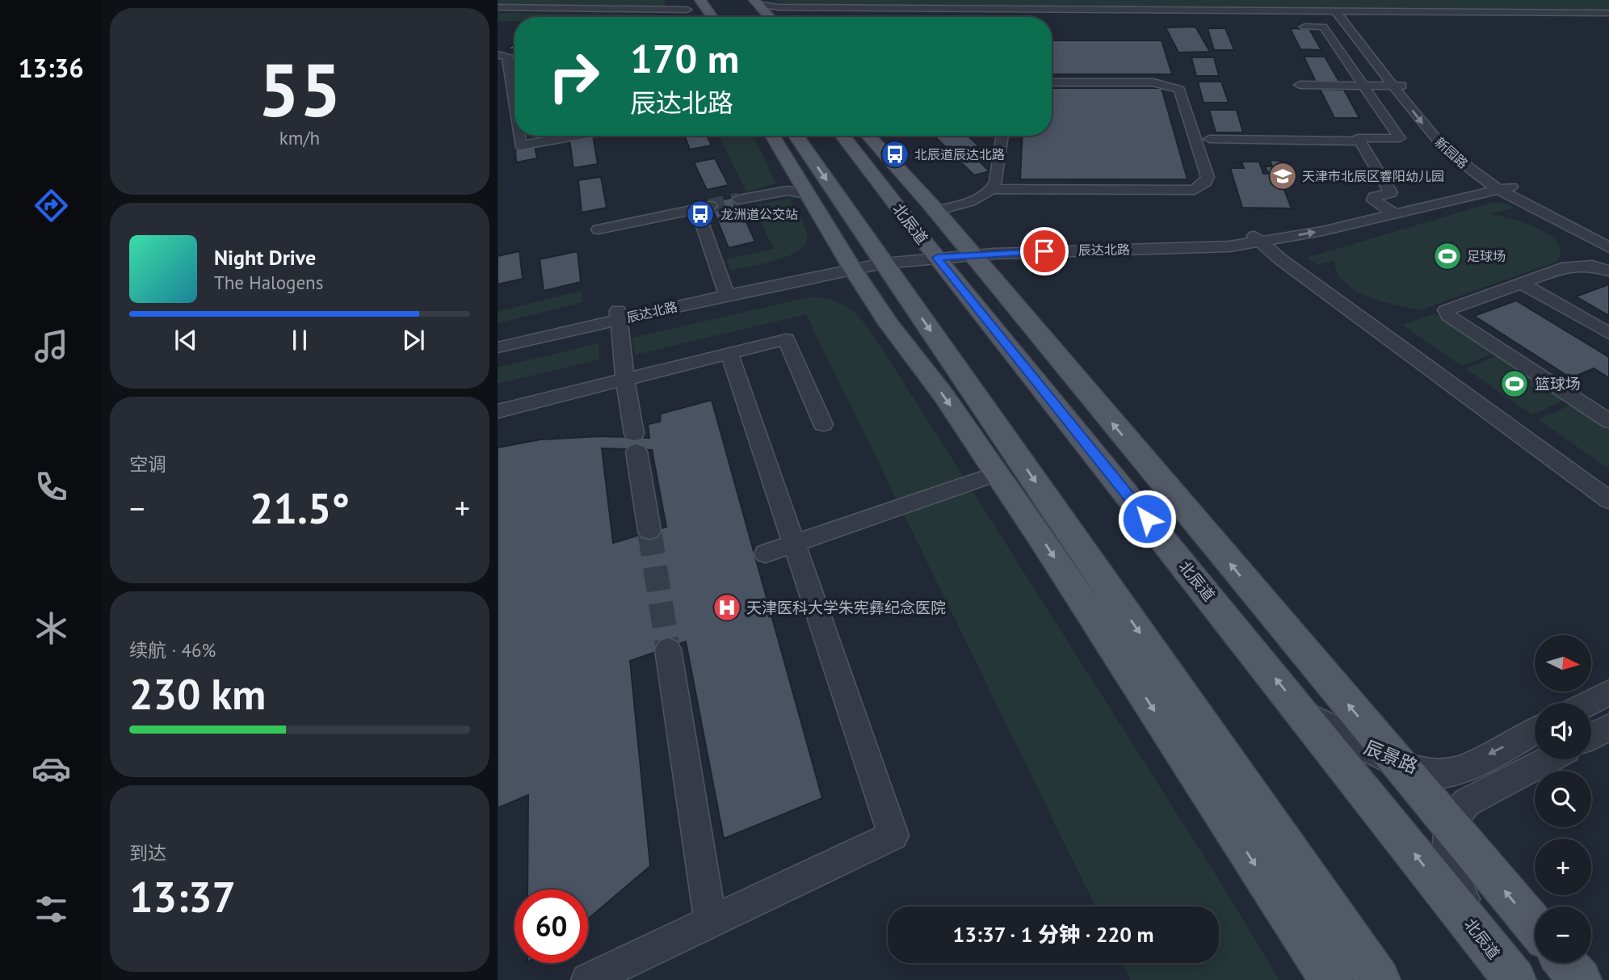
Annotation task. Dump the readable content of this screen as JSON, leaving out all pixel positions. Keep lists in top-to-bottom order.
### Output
{
  "streets": {
    "main road": ["北辰道"],
    "street": ["新园路", "辰达北路", "辰景路"]
  },
  "crossings": [
    ["新园路", "辰达北路"],
    ["北辰道", "辰达北路"],
    ["北辰道", "辰景路"]
  ],
  "places": {
    "bus stop": ["北辰道辰达北路", "龙洲道公交站"],
    "school or university": ["天津市北辰区睿阳幼儿园"],
    "sports": ["足球场", "篮球场"],
    "hospital": ["天津医科大学朱宪彝纪念医院"]
  },
  "north": "right",
  "page": {
    "tabs": "13:36",
    "tile": [
      ["55", "km/h"],
      "空调",
      ["续航 · 46%", "230 km"],
      ["到达", "13:37"]
    ],
    "turn": ["170 m", "辰达北路"],
    "song": ["Night Drive", "The Halogens"],
    "heat": ["−", "21.5°", "+"],
    "map_buttons": ["+", "−"],
    "limit": "60",
    "trip": "13:37 · 1 分钟 · 220 m"
  }
}
